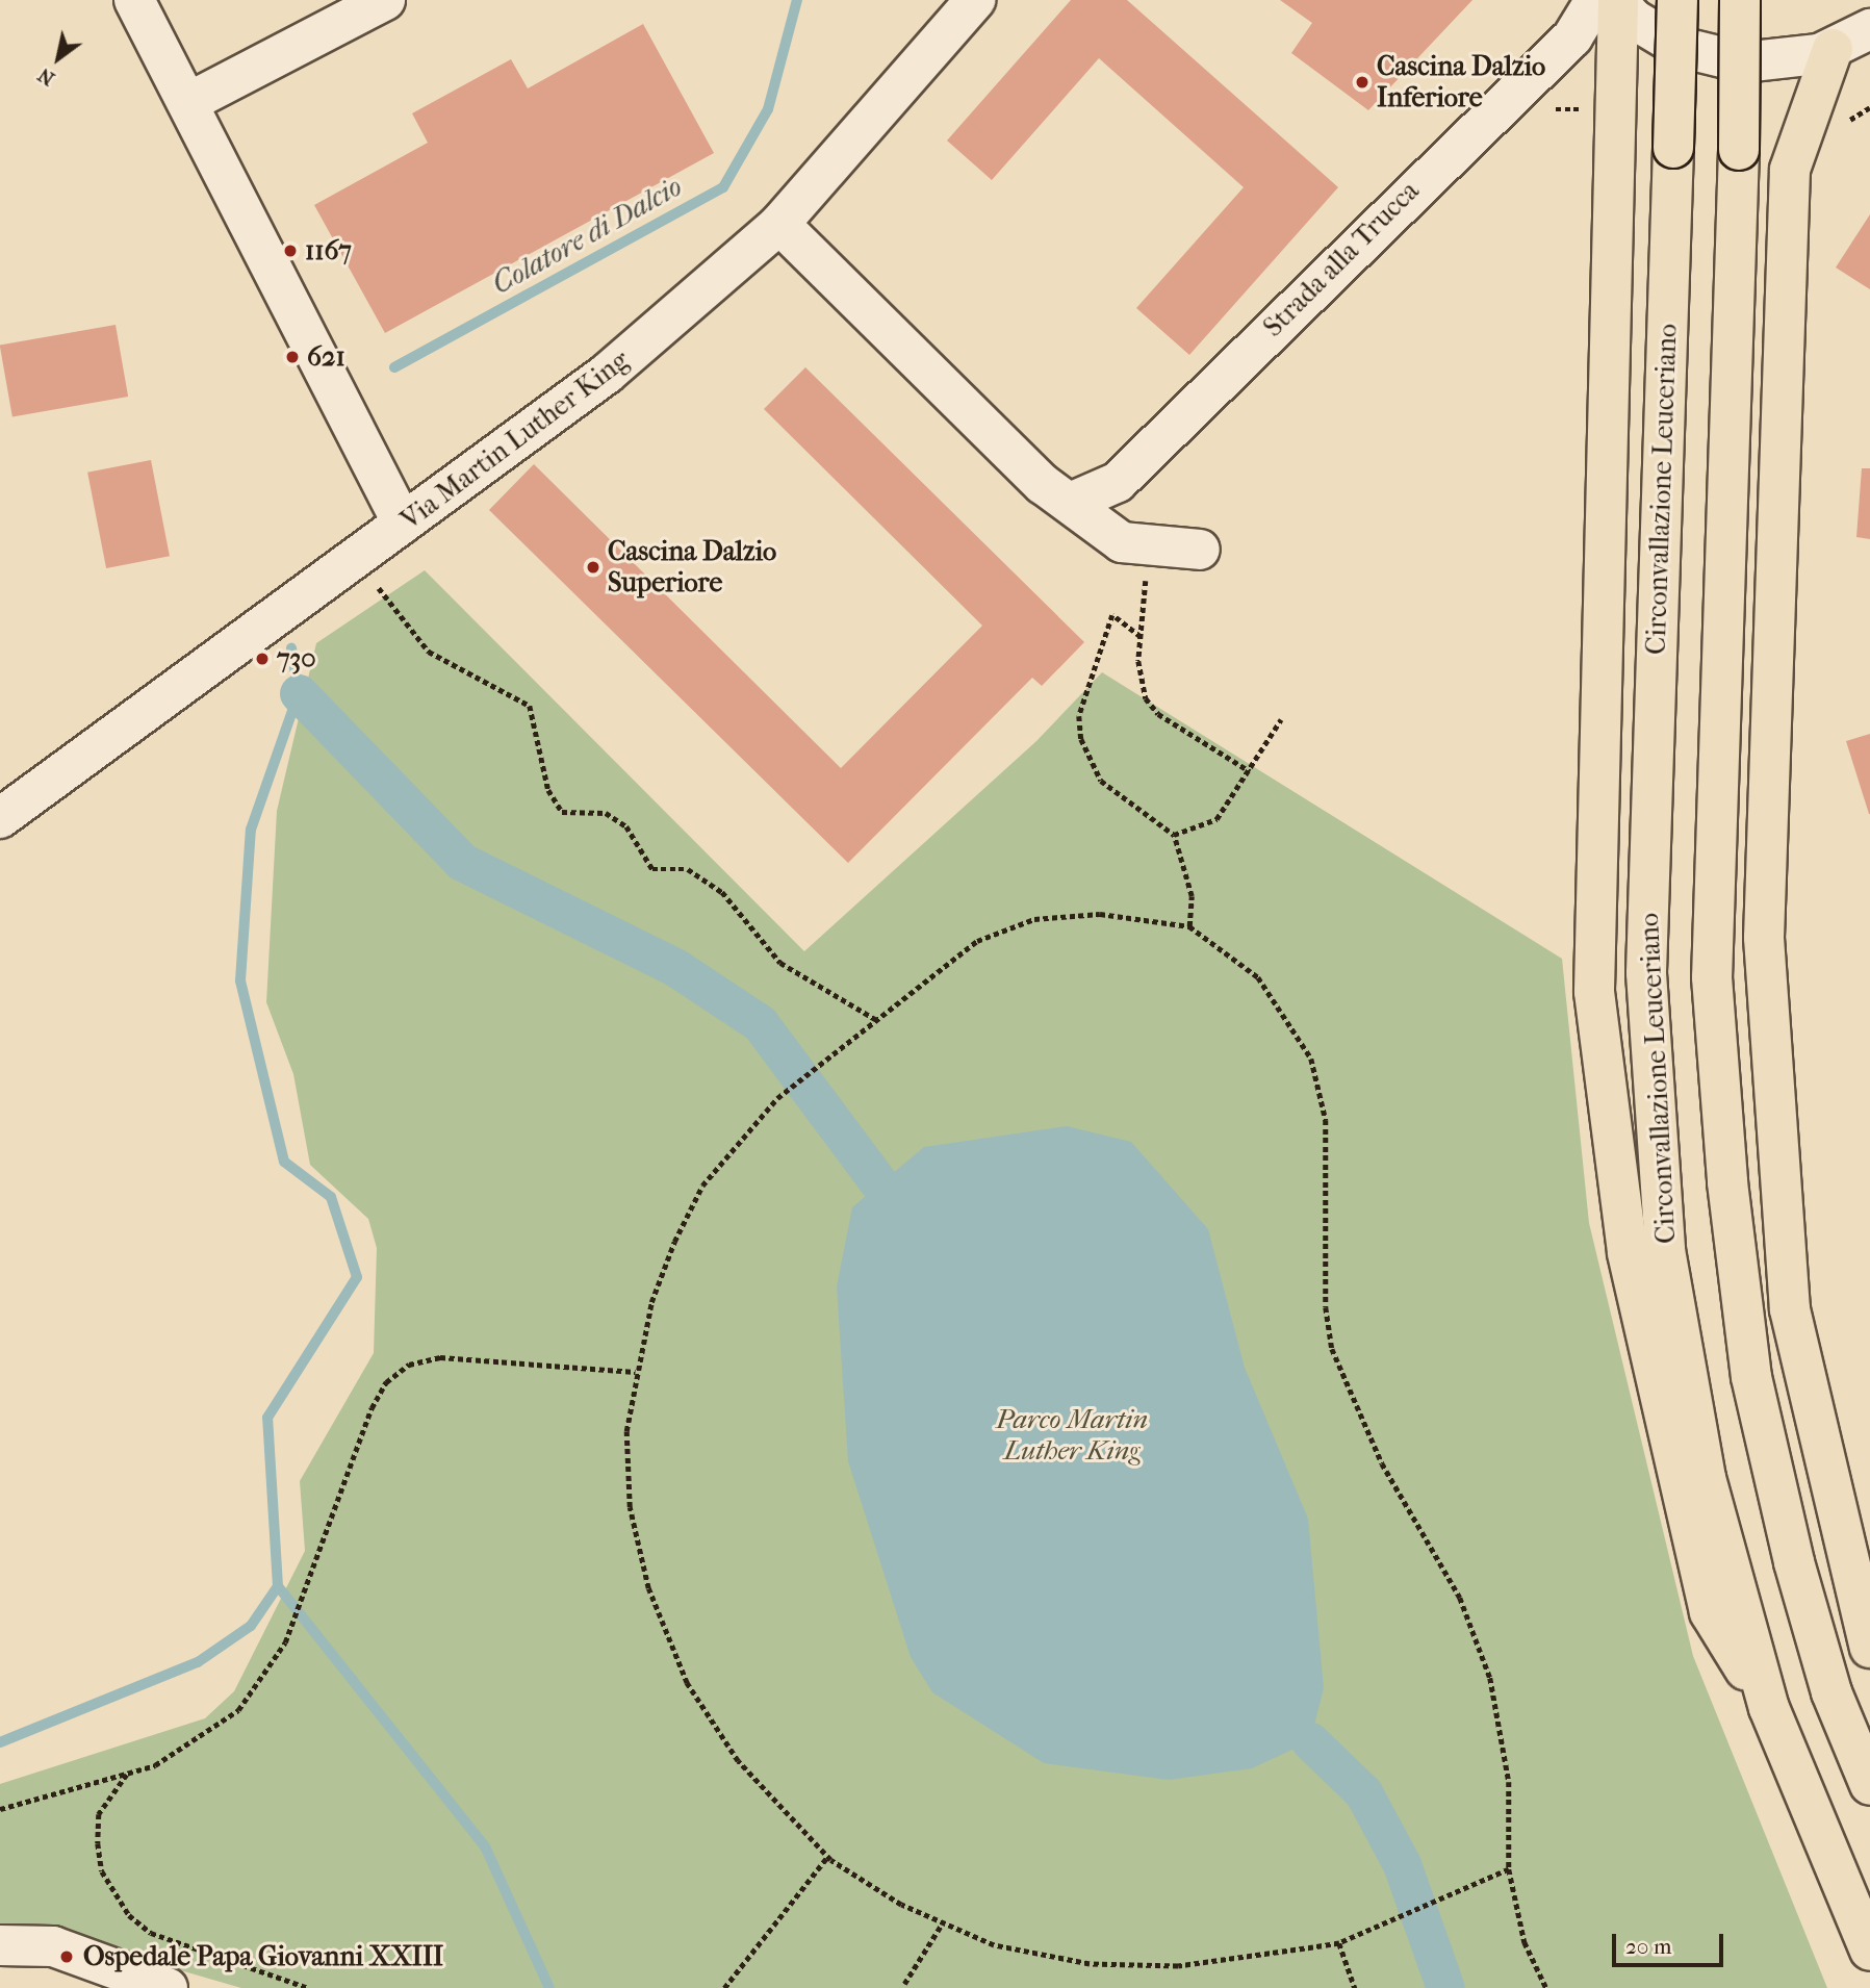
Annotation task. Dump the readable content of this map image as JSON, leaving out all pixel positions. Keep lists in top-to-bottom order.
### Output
{
  "streets": {
    "highway": ["Circonvallazione Leuceriano"],
    "street": ["Strada alla Trucca", "Via Martin Luther King"]
  },
  "water": ["Colatore di Dalcio"],
  "parks": ["Parco Martin Luther King"],
  "places": [
    "Cascina Dalzio Inferiore",
    "1167",
    "621",
    "Cascina Dalzio Superiore",
    "730",
    "Ospedale Papa Giovanni XXIII"
  ],
  "scale_bar": "20 m",
  "north": "bottom left"
}
